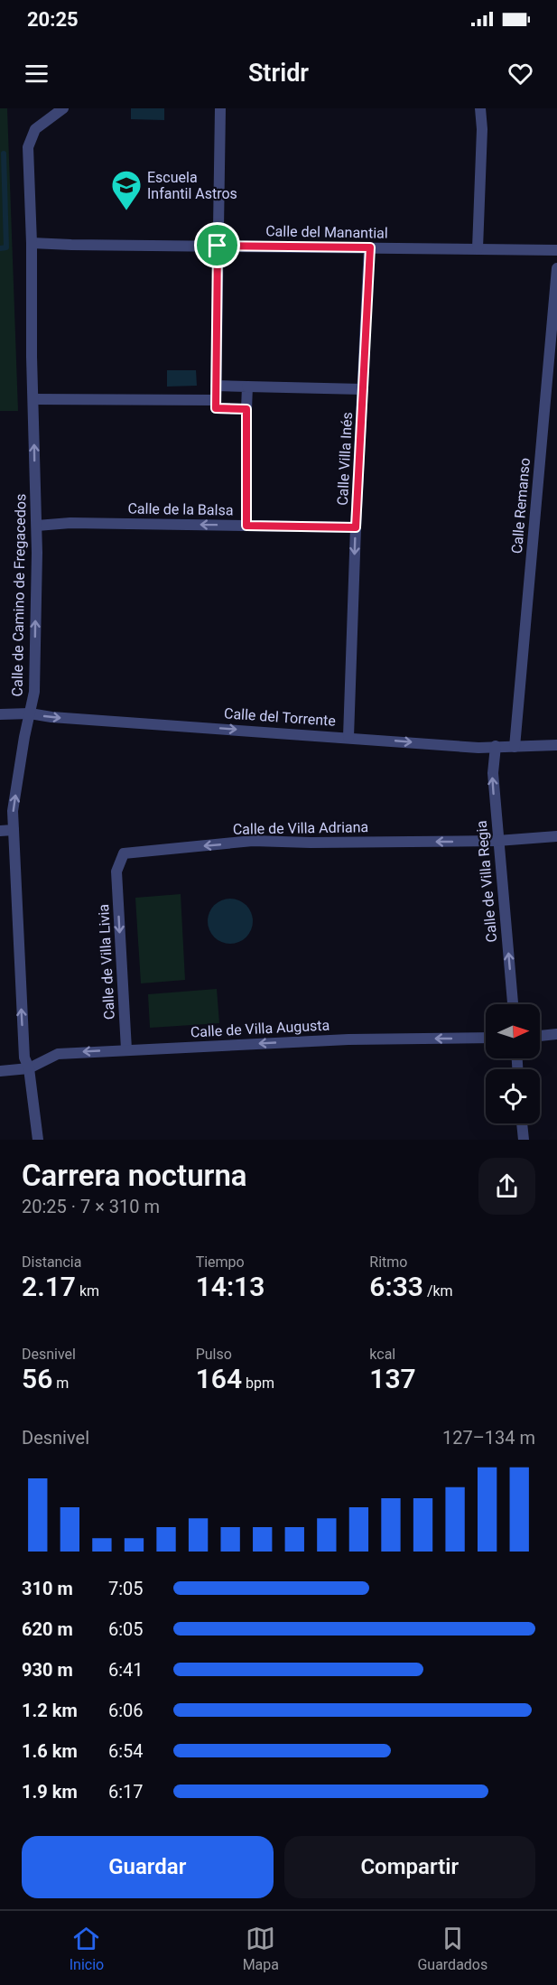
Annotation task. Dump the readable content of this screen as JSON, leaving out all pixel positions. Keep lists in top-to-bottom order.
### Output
{
  "streets": {
    "street": [
      "Calle del Manantial",
      "Calle Villa Inés",
      "Calle Remanso",
      "Calle de la Balsa",
      "Calle de Camino de Fregacedos",
      "Calle del Torrente",
      "Calle de Villa Adriana",
      "Calle de Villa Regia",
      "Calle de Villa Livia",
      "Calle de Villa Augusta"
    ]
  },
  "crossings": [
    ["Calle del Manantial", "Calle Villa Inés"],
    ["Calle del Manantial", "Calle de Camino de Fregacedos"],
    ["Calle Villa Inés", "Calle de la Balsa"],
    ["Calle Villa Inés", "Calle del Torrente"],
    ["Calle Remanso", "Calle del Torrente"],
    ["Calle de la Balsa", "Calle de Camino de Fregacedos"],
    ["Calle de Camino de Fregacedos", "Calle del Torrente"],
    ["Calle de Camino de Fregacedos", "Calle de Villa Augusta"],
    ["Calle del Torrente", "Calle de Villa Regia"],
    ["Calle de Villa Adriana", "Calle de Villa Regia"],
    ["Calle de Villa Adriana", "Calle de Villa Livia"],
    ["Calle de Villa Livia", "Calle de Villa Augusta"]
  ],
  "one_way": [
    "Calle Villa Inés",
    "Calle de la Balsa",
    "Calle de Camino de Fregacedos",
    "Calle del Torrente",
    "Calle de Villa Adriana",
    "Calle de Villa Regia",
    "Calle de Villa Livia",
    "Calle de Villa Augusta"
  ],
  "places": {
    "school or university": ["Escuela Infantil Astros"]
  },
  "north": "right",
  "page": {
    "status": "20:25",
    "header": "Stridr",
    "heading": ["Carrera nocturna", "20:25 · 7 × 310 m"],
    "stats": [
      ["Distancia", "2.17 km"],
      ["Tiempo", "14:13"],
      ["Ritmo", "6:33 /km"],
      ["Desnivel", "56 m"],
      ["Pulso", "164 bpm"],
      ["kcal", "137"]
    ],
    "chart": ["Desnivel", "127–134 m"],
    "list": [
      {
        "name": "310 m",
        "note": "7:05"
      },
      {
        "name": "620 m",
        "note": "6:05"
      },
      {
        "name": "930 m",
        "note": "6:41"
      },
      {
        "name": "1.2 km",
        "note": "6:06"
      },
      {
        "name": "1.6 km",
        "note": "6:54"
      },
      {
        "name": "1.9 km",
        "note": "6:17"
      }
    ],
    "buttons": ["Guardar", "Compartir"],
    "tabs": ["Inicio", "Mapa", "Guardados"]
  }
}
